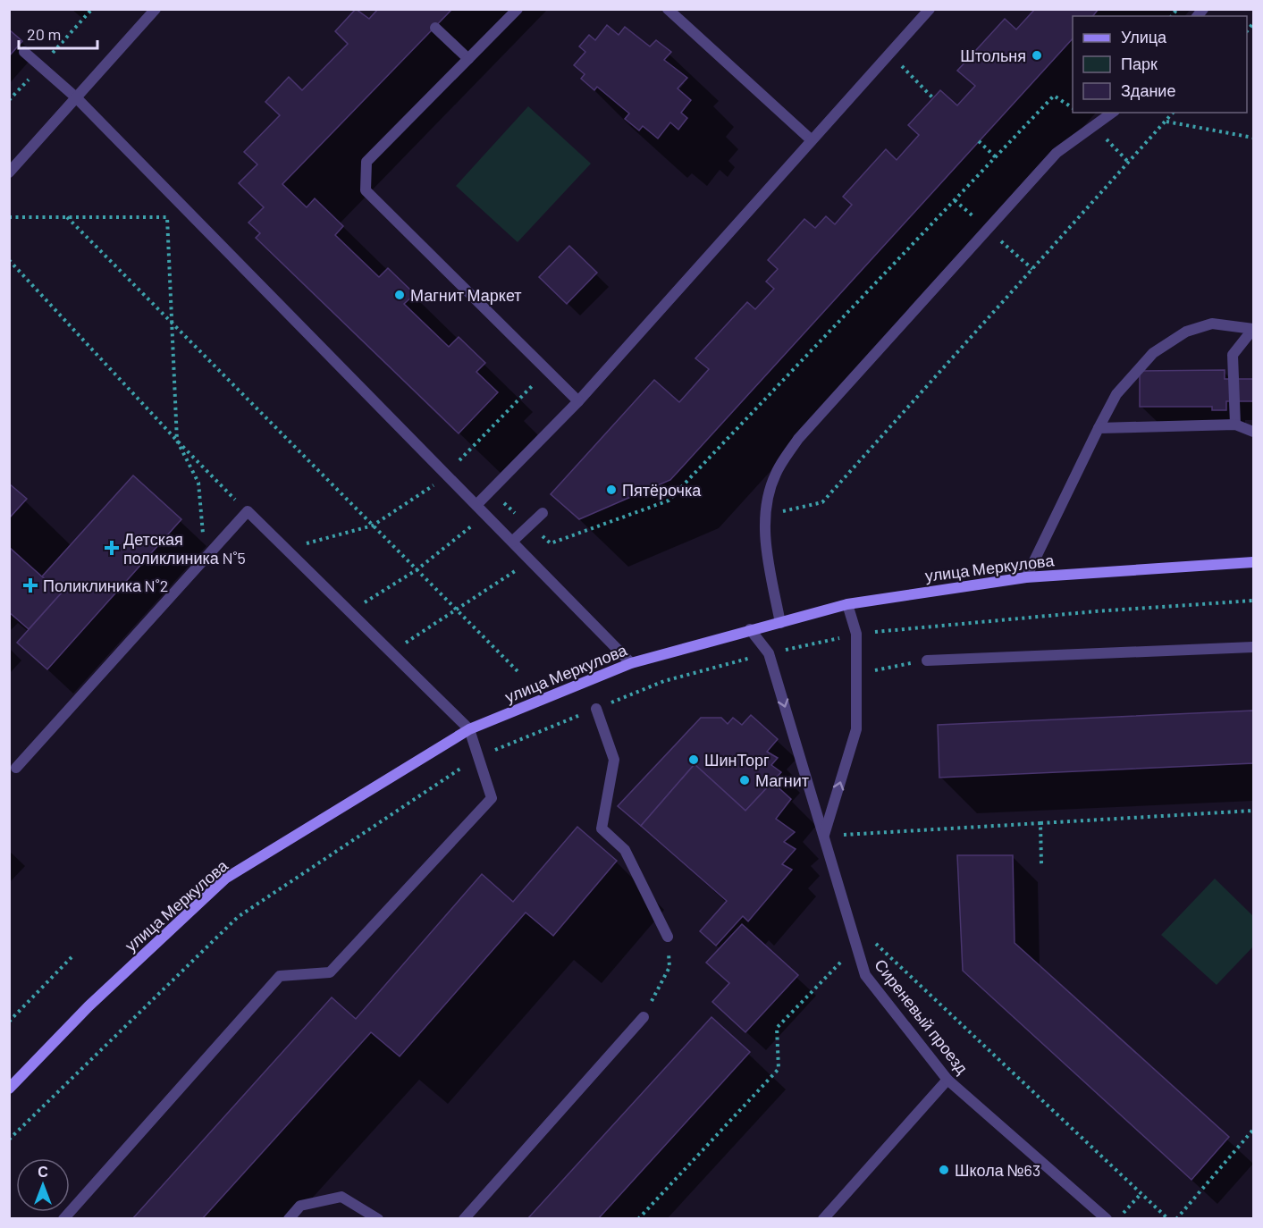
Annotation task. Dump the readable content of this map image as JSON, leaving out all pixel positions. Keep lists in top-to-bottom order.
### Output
{
  "streets": {
    "street": ["улица Меркулова", "Сиреневый проезд"]
  },
  "crossings": [
    ["улица Меркулова", "Сиреневый проезд"]
  ],
  "places": {
    "other": [
      "Штольня",
      "Магнит Маркет",
      "Пятёрочка",
      "ШинТорг",
      "Магнит",
      "Школа №63"
    ],
    "health": ["Детская поликлиника N˚5", "Поликлиника N˚2"]
  },
  "legend": ["Улица", "Парк", "Здание"],
  "scale_bar": "20 m",
  "north": "top"
}
